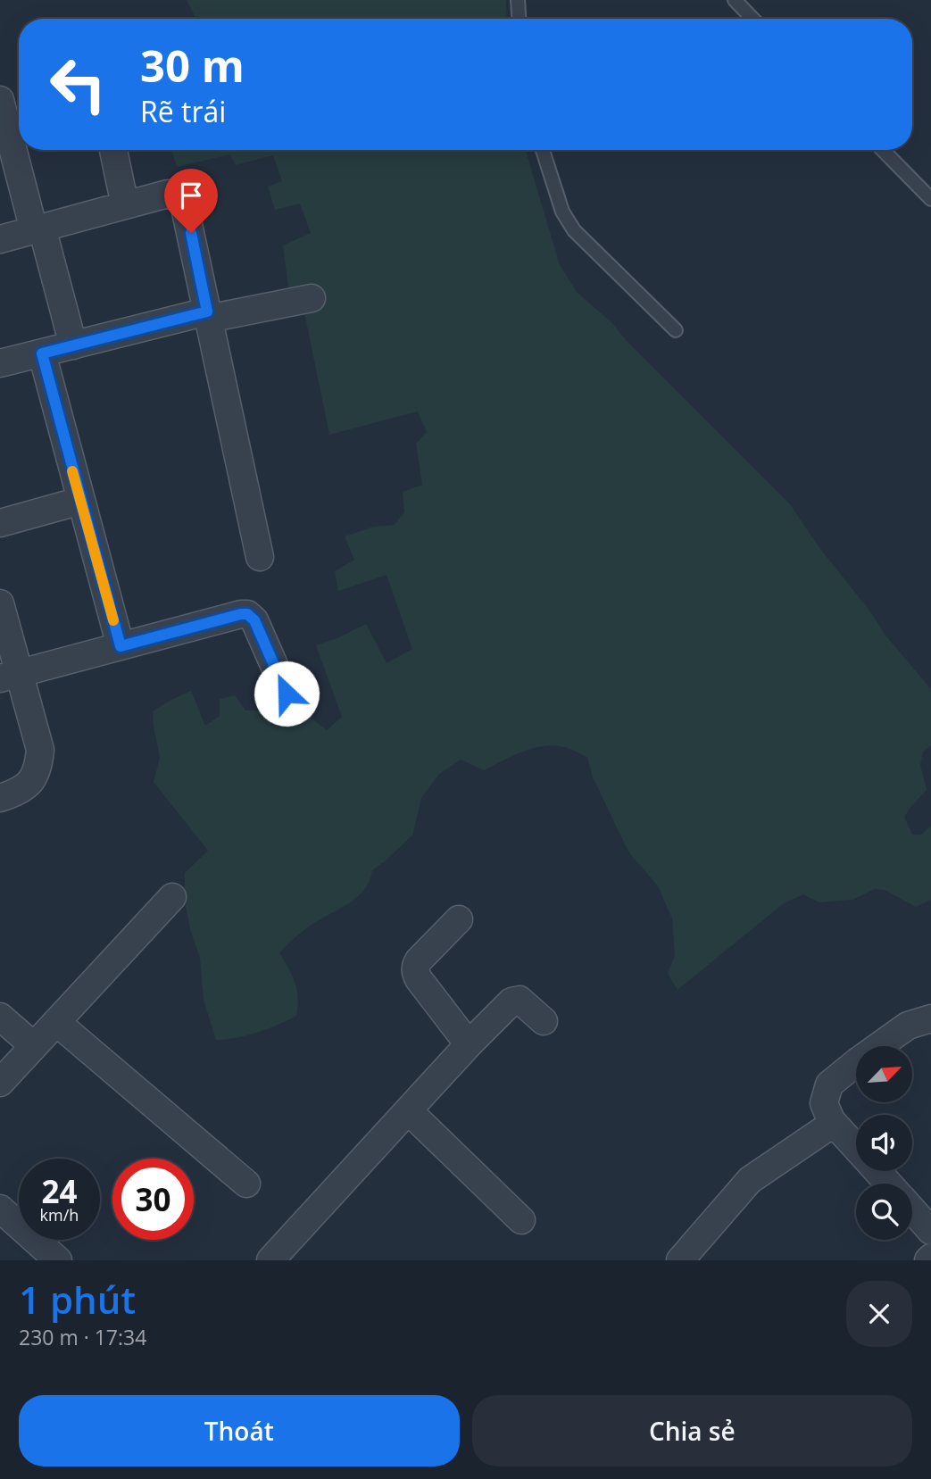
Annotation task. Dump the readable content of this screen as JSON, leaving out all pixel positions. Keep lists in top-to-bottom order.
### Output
{
  "north": "top right",
  "page": {
    "turn": ["30 m", "Rẽ trái"],
    "speed": "24 km/h",
    "limit": "30",
    "heading": ["1 phút", "230 m · 17:34"],
    "buttons": ["Thoát", "Chia sẻ"]
  }
}
